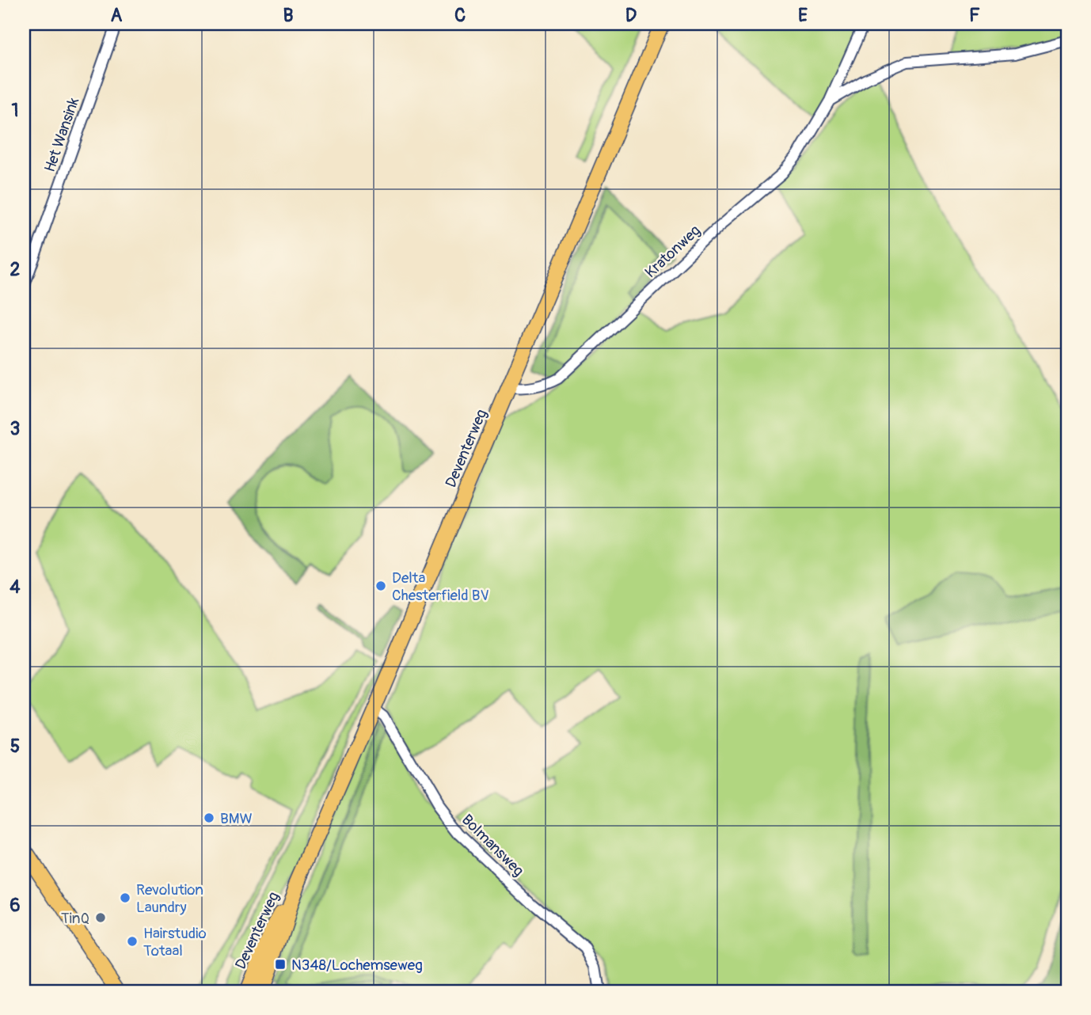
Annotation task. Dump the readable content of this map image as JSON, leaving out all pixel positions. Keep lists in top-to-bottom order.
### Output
{
  "streets": {
    "main road": ["Deventerweg"],
    "street": ["Het Wansink", "Kratonweg", "Bolmansweg"]
  },
  "crossings": [
    ["Kratonweg", "Deventerweg"],
    ["Deventerweg", "Bolmansweg"]
  ],
  "places": {
    "other": [
      "Delta Chesterfield BV",
      "BMW",
      "Revolution Laundry",
      "TinQ",
      "Hairstudio Totaal"
    ],
    "transit": ["N348/Lochemseweg"]
  },
  "grid": {
    "columns": [
      "A",
      "B",
      "C",
      "D",
      "E",
      "F"
    ],
    "rows": [
      "1",
      "2",
      "3",
      "4",
      "5",
      "6"
    ]
  }
}
